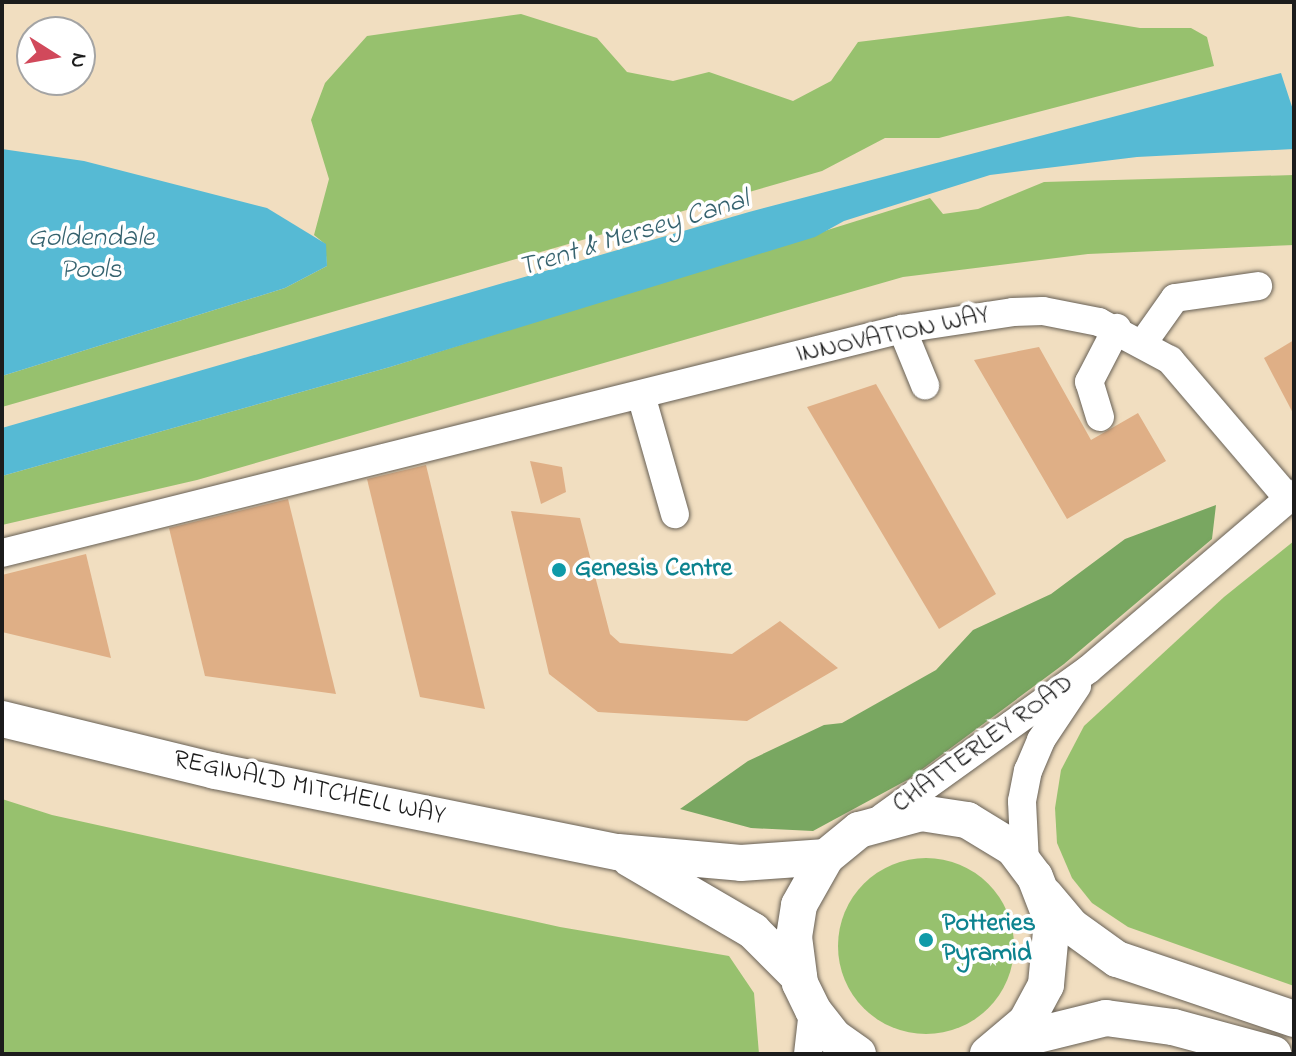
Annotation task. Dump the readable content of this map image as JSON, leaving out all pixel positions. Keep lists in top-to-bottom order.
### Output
{
  "streets": {
    "main road": ["REGINALD MITCHELL WAY"],
    "street": ["INNOVATION WAY", "CHATTERLEY ROAD"]
  },
  "crossings": [
    ["INNOVATION WAY", "CHATTERLEY ROAD"]
  ],
  "water": ["Trent & Mersey Canal", "Goldendale Pools"],
  "places": ["Genesis Centre", "Potteries Pyramid"],
  "north": "right"
}
